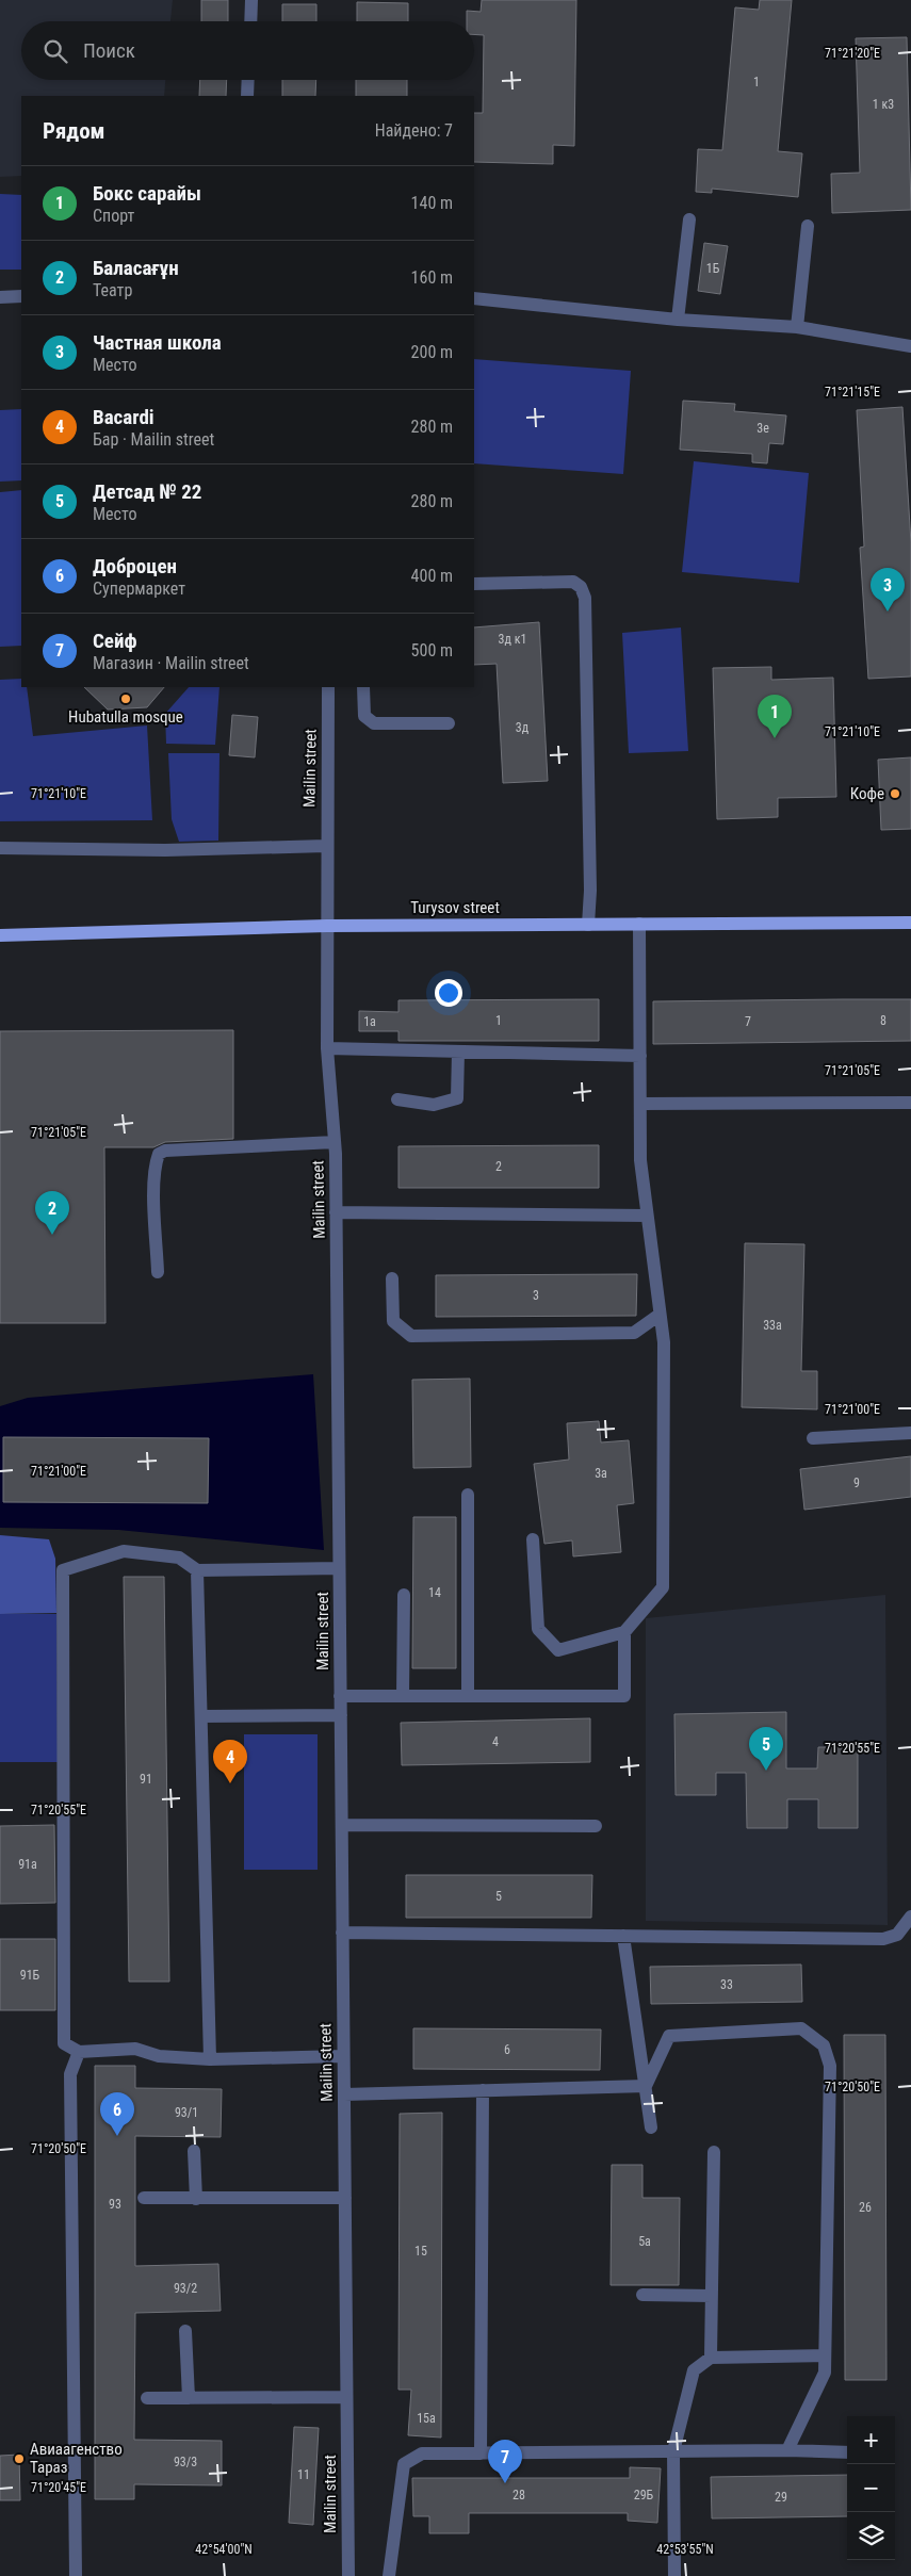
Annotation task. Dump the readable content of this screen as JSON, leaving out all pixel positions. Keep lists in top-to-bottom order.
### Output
{
  "streets": {
    "main road": ["Turysov street"],
    "street": ["Mailin street"]
  },
  "crossings": [
    ["Mailin street", "Turysov street"]
  ],
  "places": ["Hubatulla mosque", "Кофе", "Авиаагенство Тараз"],
  "house_numbers": [
    "1",
    "1 к3",
    "1Б",
    "3е",
    "3д к1",
    "3д",
    "1",
    "8",
    "1а",
    "7",
    "2",
    "3",
    "33а",
    "3а",
    "9",
    "14",
    "4",
    "91",
    "91а",
    "5",
    "91Б",
    "33",
    "6",
    "93/1",
    "93",
    "26",
    "5а",
    "15",
    "93/2",
    "15а",
    "93/3",
    "11",
    "28",
    "29Б",
    "29"
  ],
  "page": {
    "search": "Поиск",
    "heading": ["Рядом", "Найдено: 7"],
    "list": [
      {
        "mark": "1",
        "name": "Бокс сарайы",
        "note": "Спорт",
        "value": "140 m"
      },
      {
        "mark": "2",
        "name": "Баласағұн",
        "note": "Театр",
        "value": "160 m"
      },
      {
        "mark": "3",
        "name": "Частная школа",
        "note": "Место",
        "value": "200 m"
      },
      {
        "mark": "4",
        "name": "Bacardi",
        "note": "Бар · Mailin street",
        "value": "280 m"
      },
      {
        "mark": "5",
        "name": "Детсад № 22",
        "note": "Место",
        "value": "280 m"
      },
      {
        "mark": "6",
        "name": "Доброцен",
        "note": "Супермаркет",
        "value": "400 m"
      },
      {
        "mark": "7",
        "name": "Сейф",
        "note": "Магазин · Mailin street",
        "value": "500 m"
      }
    ],
    "pins": [
      "3",
      "1",
      "2",
      "5",
      "4",
      "6",
      "7"
    ],
    "map_buttons": ["+", "−"]
  },
  "coordinates": [
    "71°21'20\"E",
    "71°21'15\"E",
    "71°21'10\"E",
    "71°21'05\"E",
    "71°21'00\"E",
    "71°20'55\"E",
    "71°20'50\"E",
    "71°20'45\"E",
    "42°54'00\"N",
    "42°53'55\"N"
  ]
}
